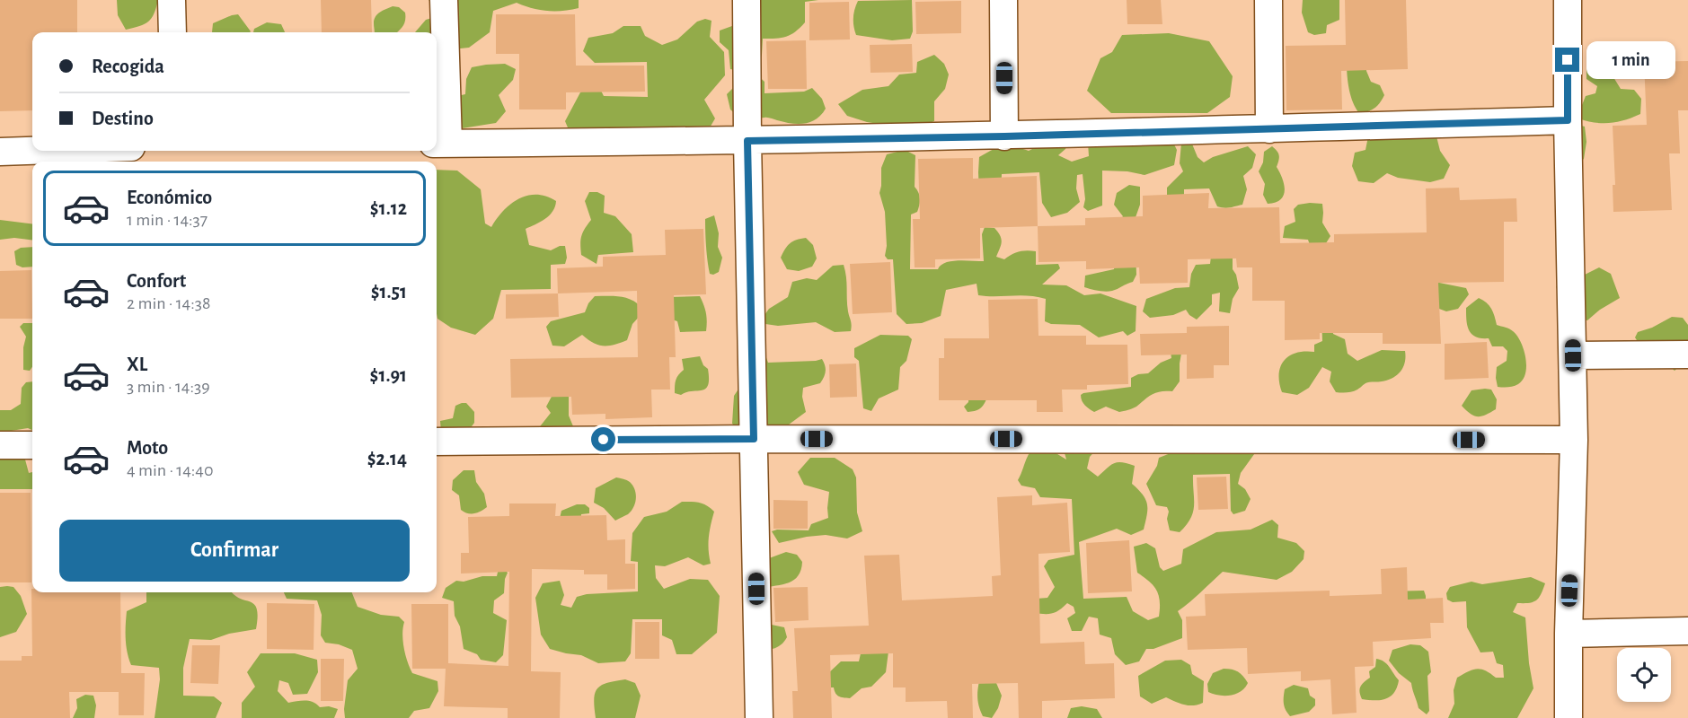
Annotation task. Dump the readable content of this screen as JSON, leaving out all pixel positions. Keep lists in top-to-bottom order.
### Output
{
  "page": {
    "banner": ["Recogida", "Destino"],
    "bubble": "1 min",
    "list": [
      {
        "name": "Económico",
        "note": "1 min · 14:37",
        "value": "$1.12"
      },
      {
        "name": "Confort",
        "note": "2 min · 14:38",
        "value": "$1.51"
      },
      {
        "name": "XL",
        "note": "3 min · 14:39",
        "value": "$1.91"
      },
      {
        "name": "Moto",
        "note": "4 min · 14:40",
        "value": "$2.14"
      }
    ],
    "buttons": "Confirmar"
  }
}
